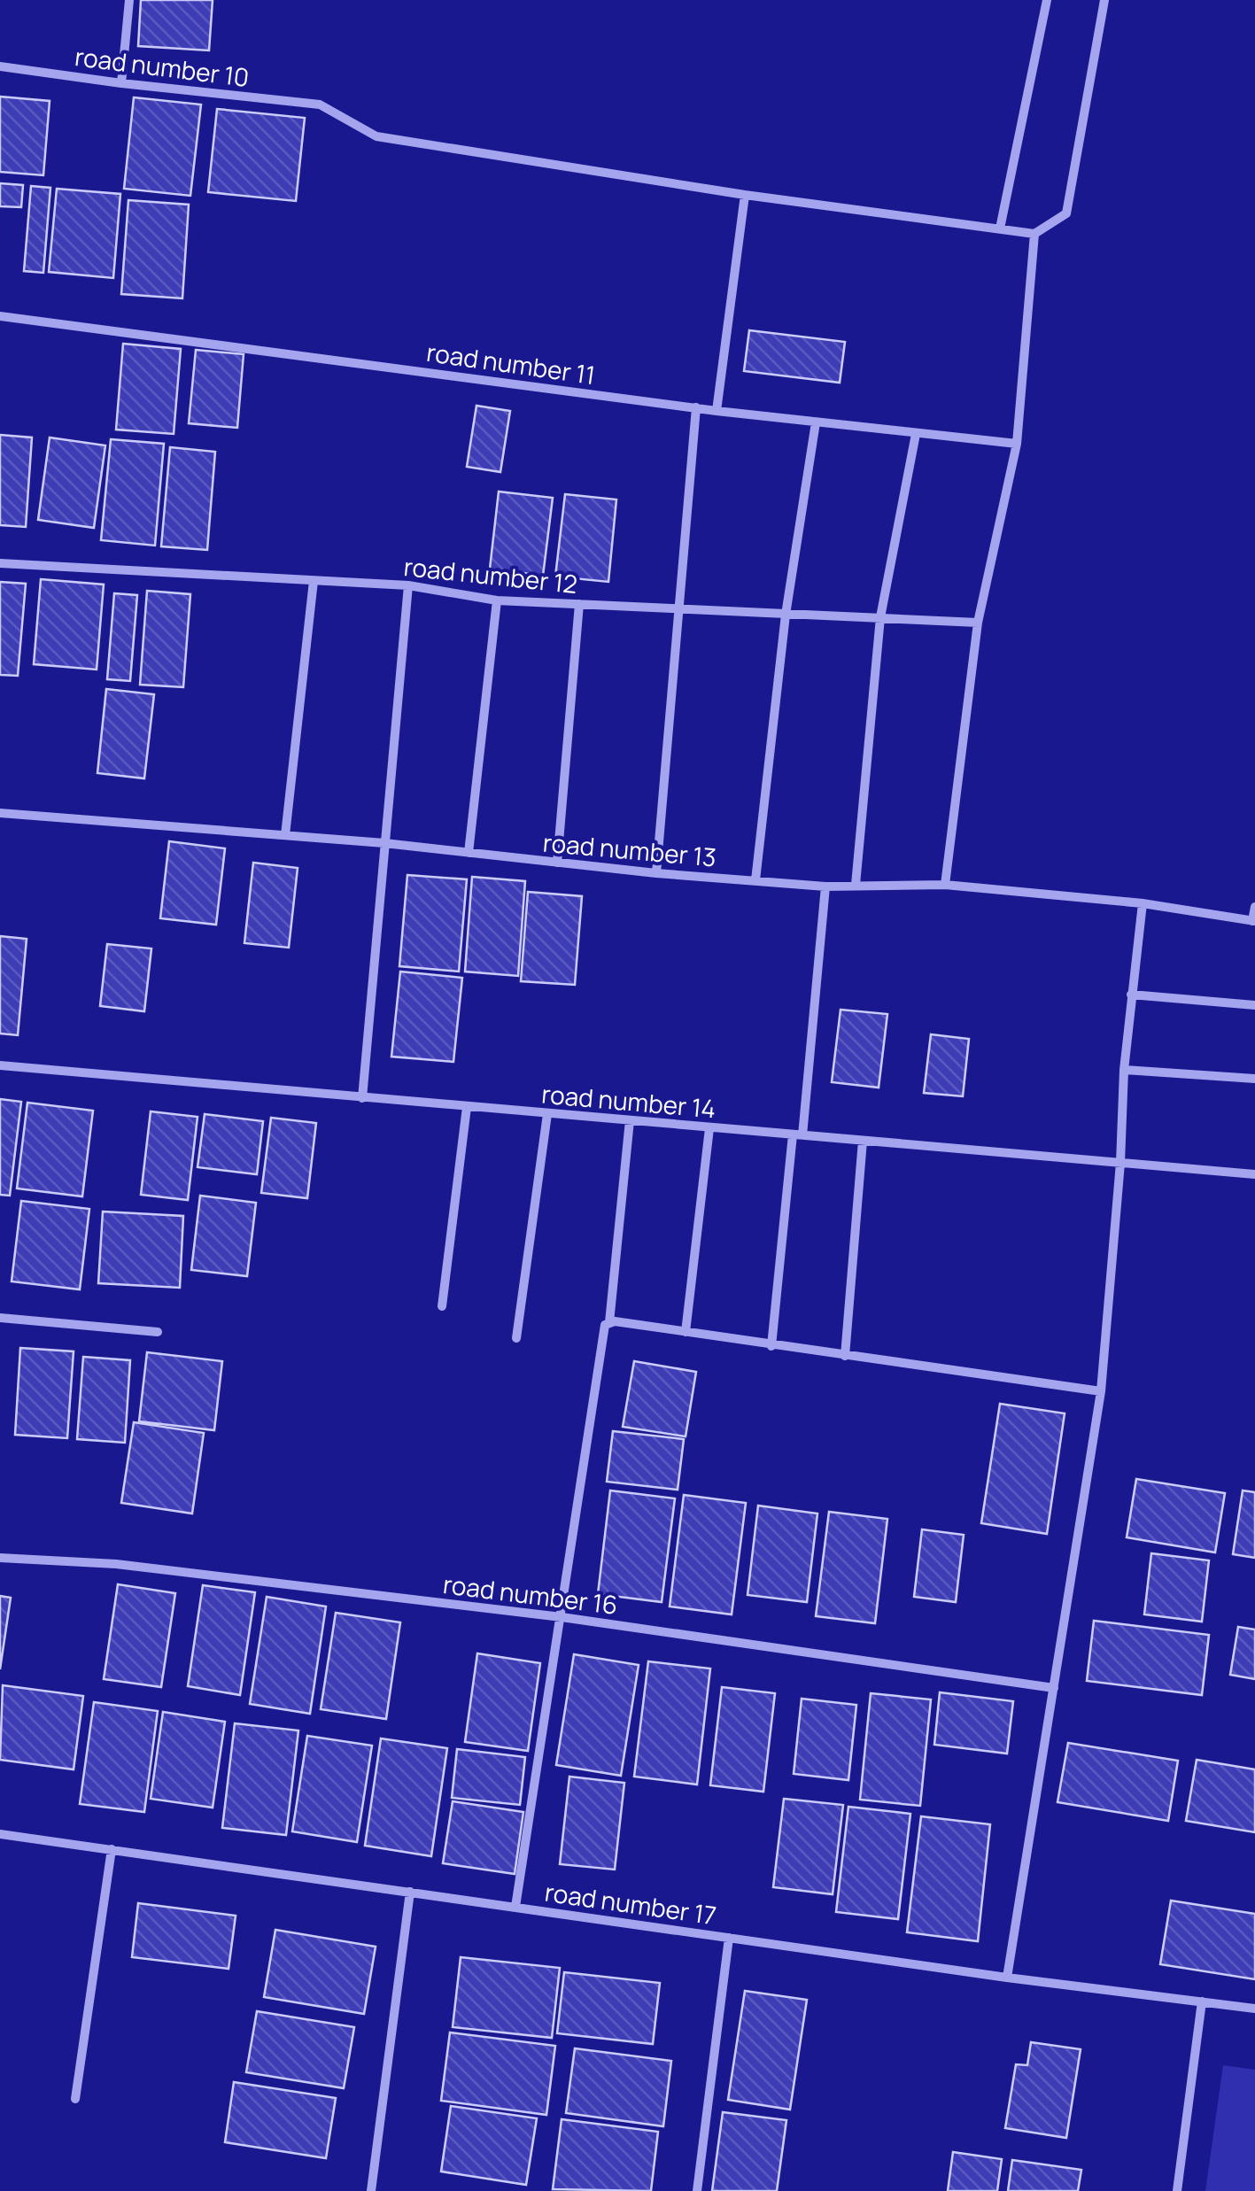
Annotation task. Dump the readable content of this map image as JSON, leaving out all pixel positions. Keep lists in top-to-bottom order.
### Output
{
  "streets": {
    "street": [
      "road number 10",
      "road number 11",
      "road number 12",
      "road number 13",
      "road number 14",
      "road number 16",
      "road number 17"
    ]
  }
}
